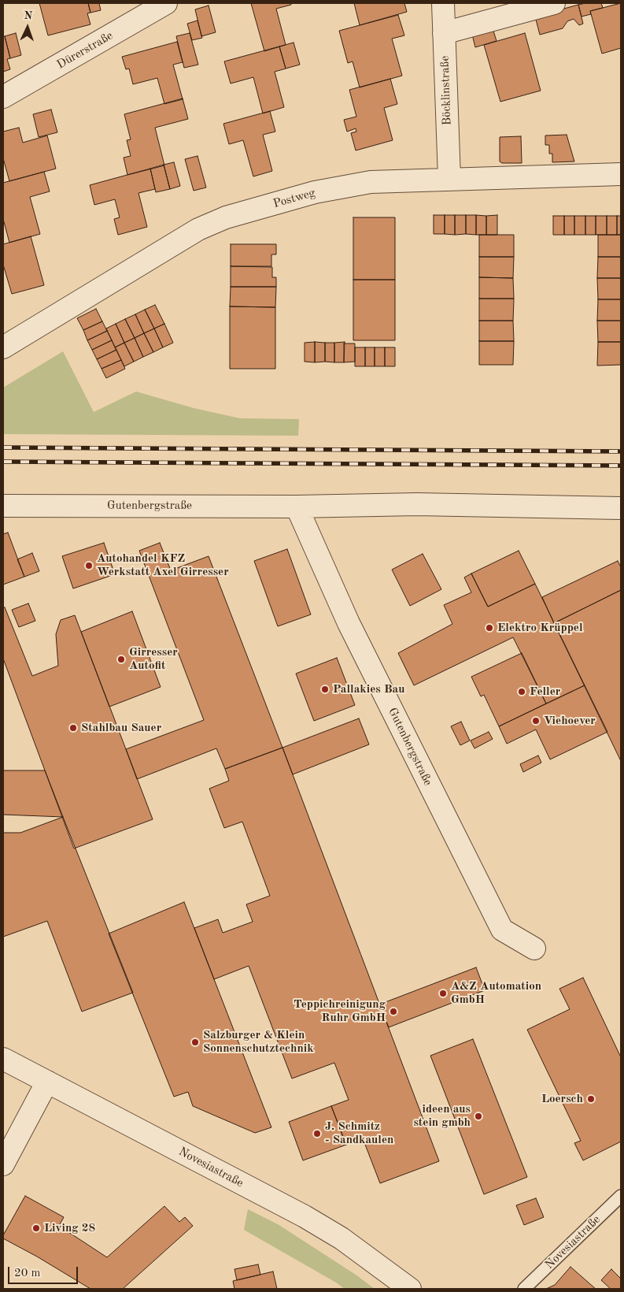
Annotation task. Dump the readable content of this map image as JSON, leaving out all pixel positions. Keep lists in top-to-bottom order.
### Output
{
  "streets": {
    "street": [
      "Dürerstraße",
      "Böcklinstraße",
      "Postweg",
      "Gutenbergstraße",
      "Novesiastraße"
    ]
  },
  "crossings": [
    ["Böcklinstraße", "Postweg"]
  ],
  "places": [
    "Autohandel KFZ Werkstatt Axel Girresser",
    "Elektro Krüppel",
    "Girresser Autofit",
    "Pallakies Bau",
    "Feller",
    "Viehoever",
    "Stahlbau Sauer",
    "A&Z Automation GmbH",
    "Teppichreinigung Ruhr GmbH",
    "Salzburger & Klein Sonnenschutztechnik",
    "Loersch",
    "ideen aus stein gmbh",
    "J. Schmitz - Sandkaulen",
    "Living 28"
  ],
  "scale_bar": "20 m",
  "north": "top"
}
